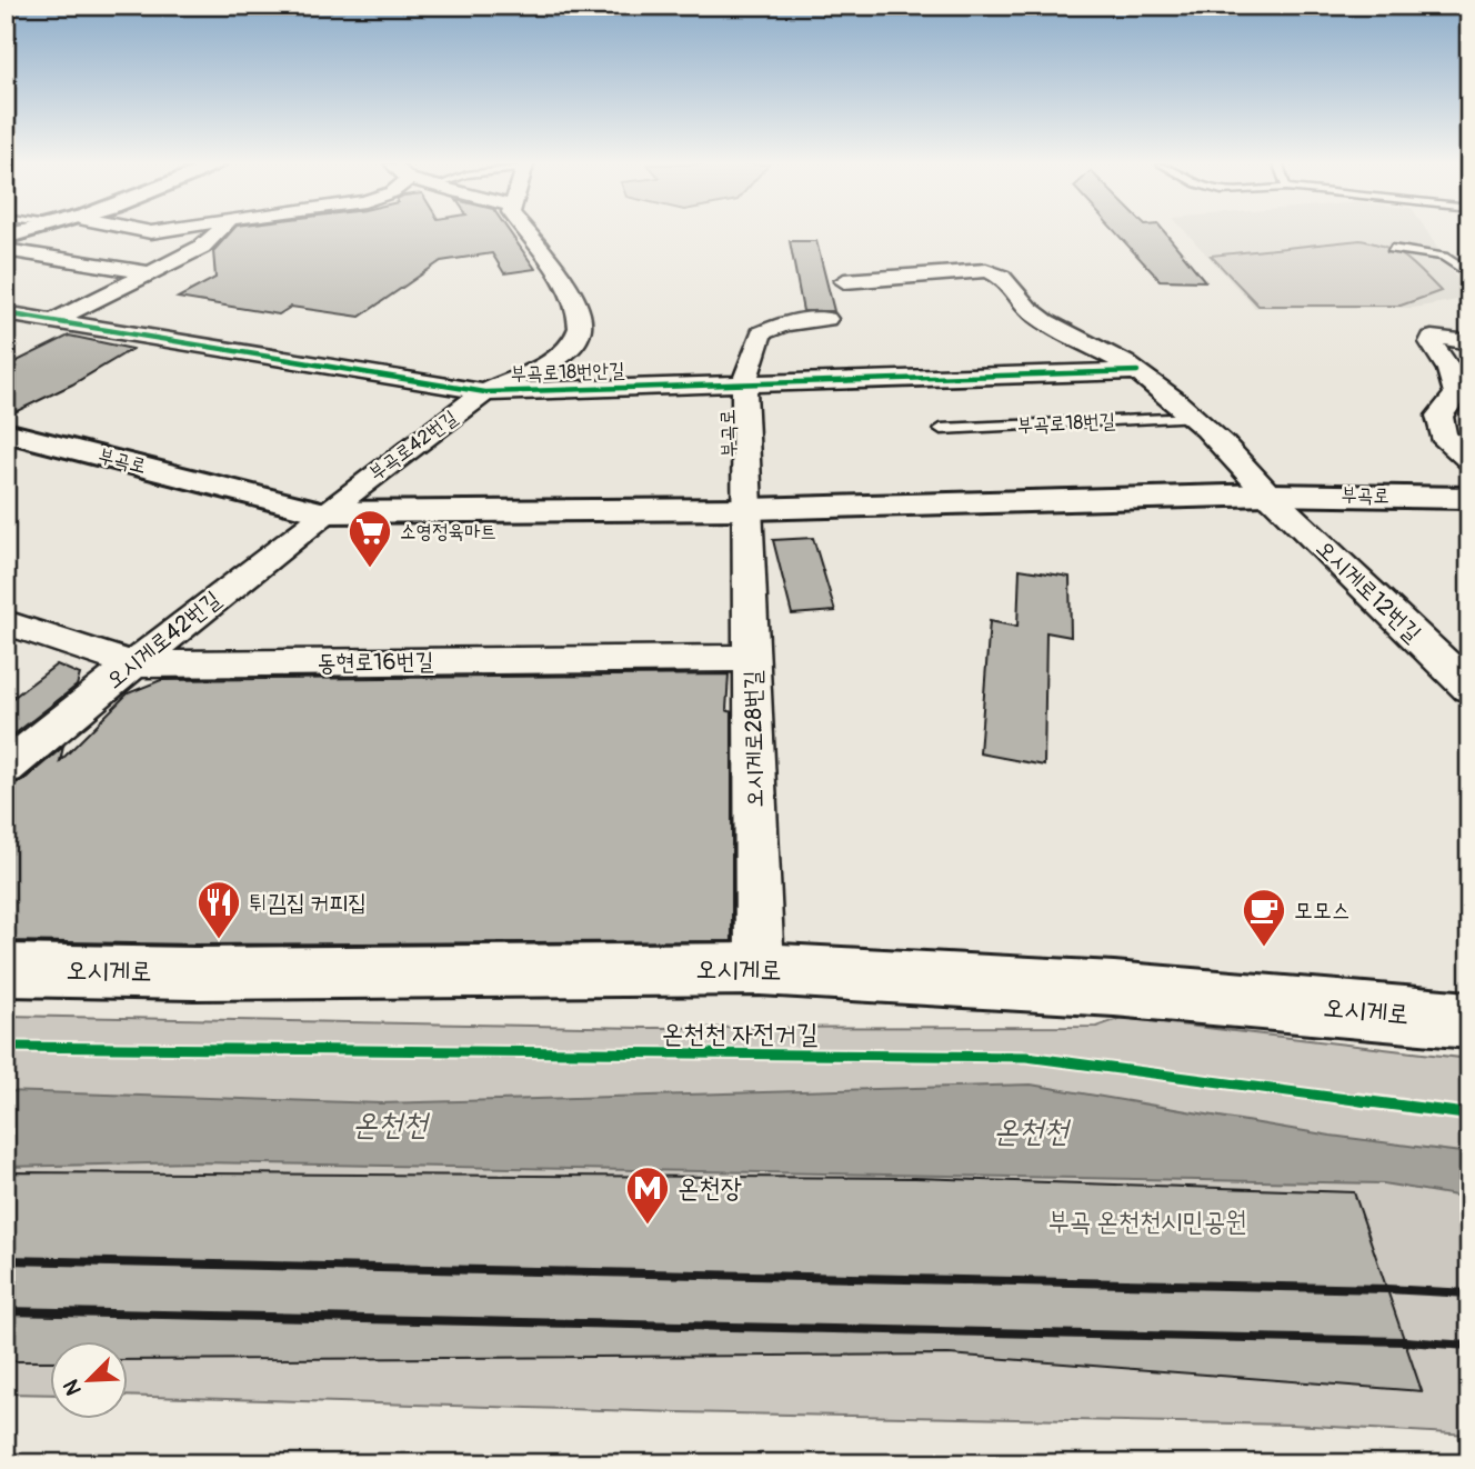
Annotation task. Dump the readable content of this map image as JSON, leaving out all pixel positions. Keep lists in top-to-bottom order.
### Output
{
  "streets": {
    "main road": ["부곡로", "오시게로"],
    "street": [
      "부곡로18번안길",
      "부곡로42번길",
      "오시게로12번길",
      "오시게로42번길",
      "동현로16번길",
      "오시게로28번길"
    ],
    "lane": ["부곡로18번길"],
    "cycle path": ["온천천 자전거길"]
  },
  "crossings": [
    ["부곡로18번안길", "부곡로"],
    ["부곡로18번안길", "부곡로42번길"],
    ["부곡로", "부곡로42번길"],
    ["부곡로", "오시게로12번길"],
    ["부곡로", "오시게로42번길"],
    ["부곡로", "오시게로28번길"],
    ["부곡로42번길", "오시게로42번길"],
    ["오시게로42번길", "동현로16번길"],
    ["동현로16번길", "오시게로28번길"],
    ["오시게로28번길", "오시게로"]
  ],
  "water": ["온천천"],
  "parks": ["부곡 온천천시민공원"],
  "places": {
    "supermarket": ["소영정육마트"],
    "restaurant": ["튀김집 커피집"],
    "cafe": ["모모스"],
    "metro station": ["온천장"]
  },
  "north": "bottom left"
}
